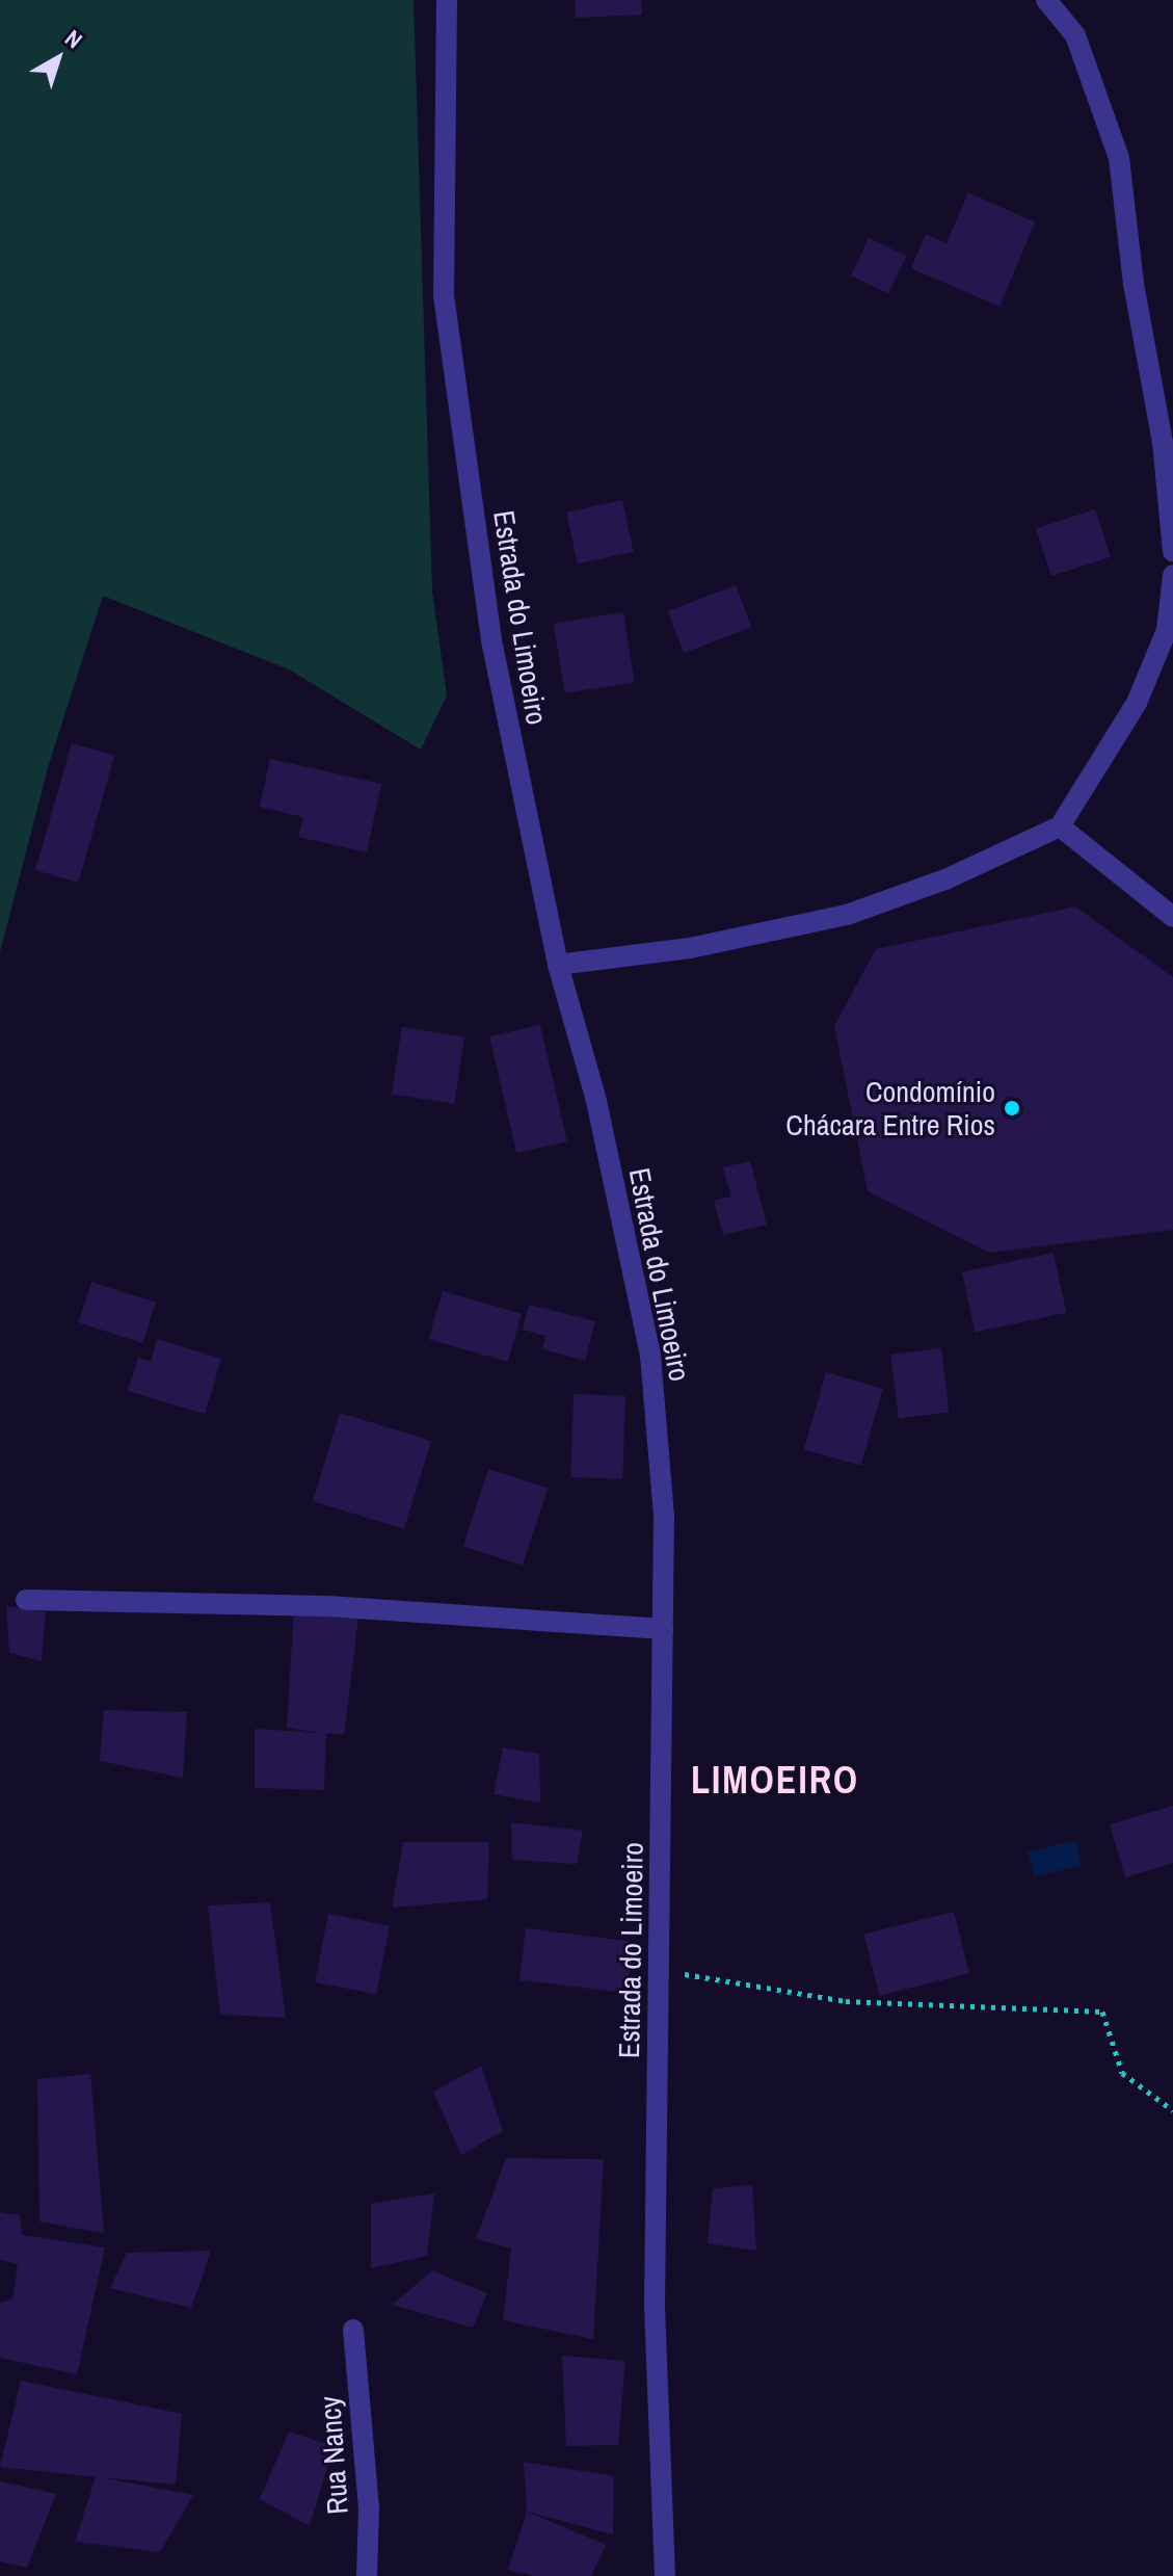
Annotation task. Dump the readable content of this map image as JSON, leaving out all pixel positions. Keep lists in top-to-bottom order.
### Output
{
  "streets": {
    "street": ["Estrada do Limoeiro", "Rua Nancy"]
  },
  "districts": ["LIMOEIRO"],
  "places": ["Condomínio Chácara Entre Rios"],
  "north": "top right"
}
